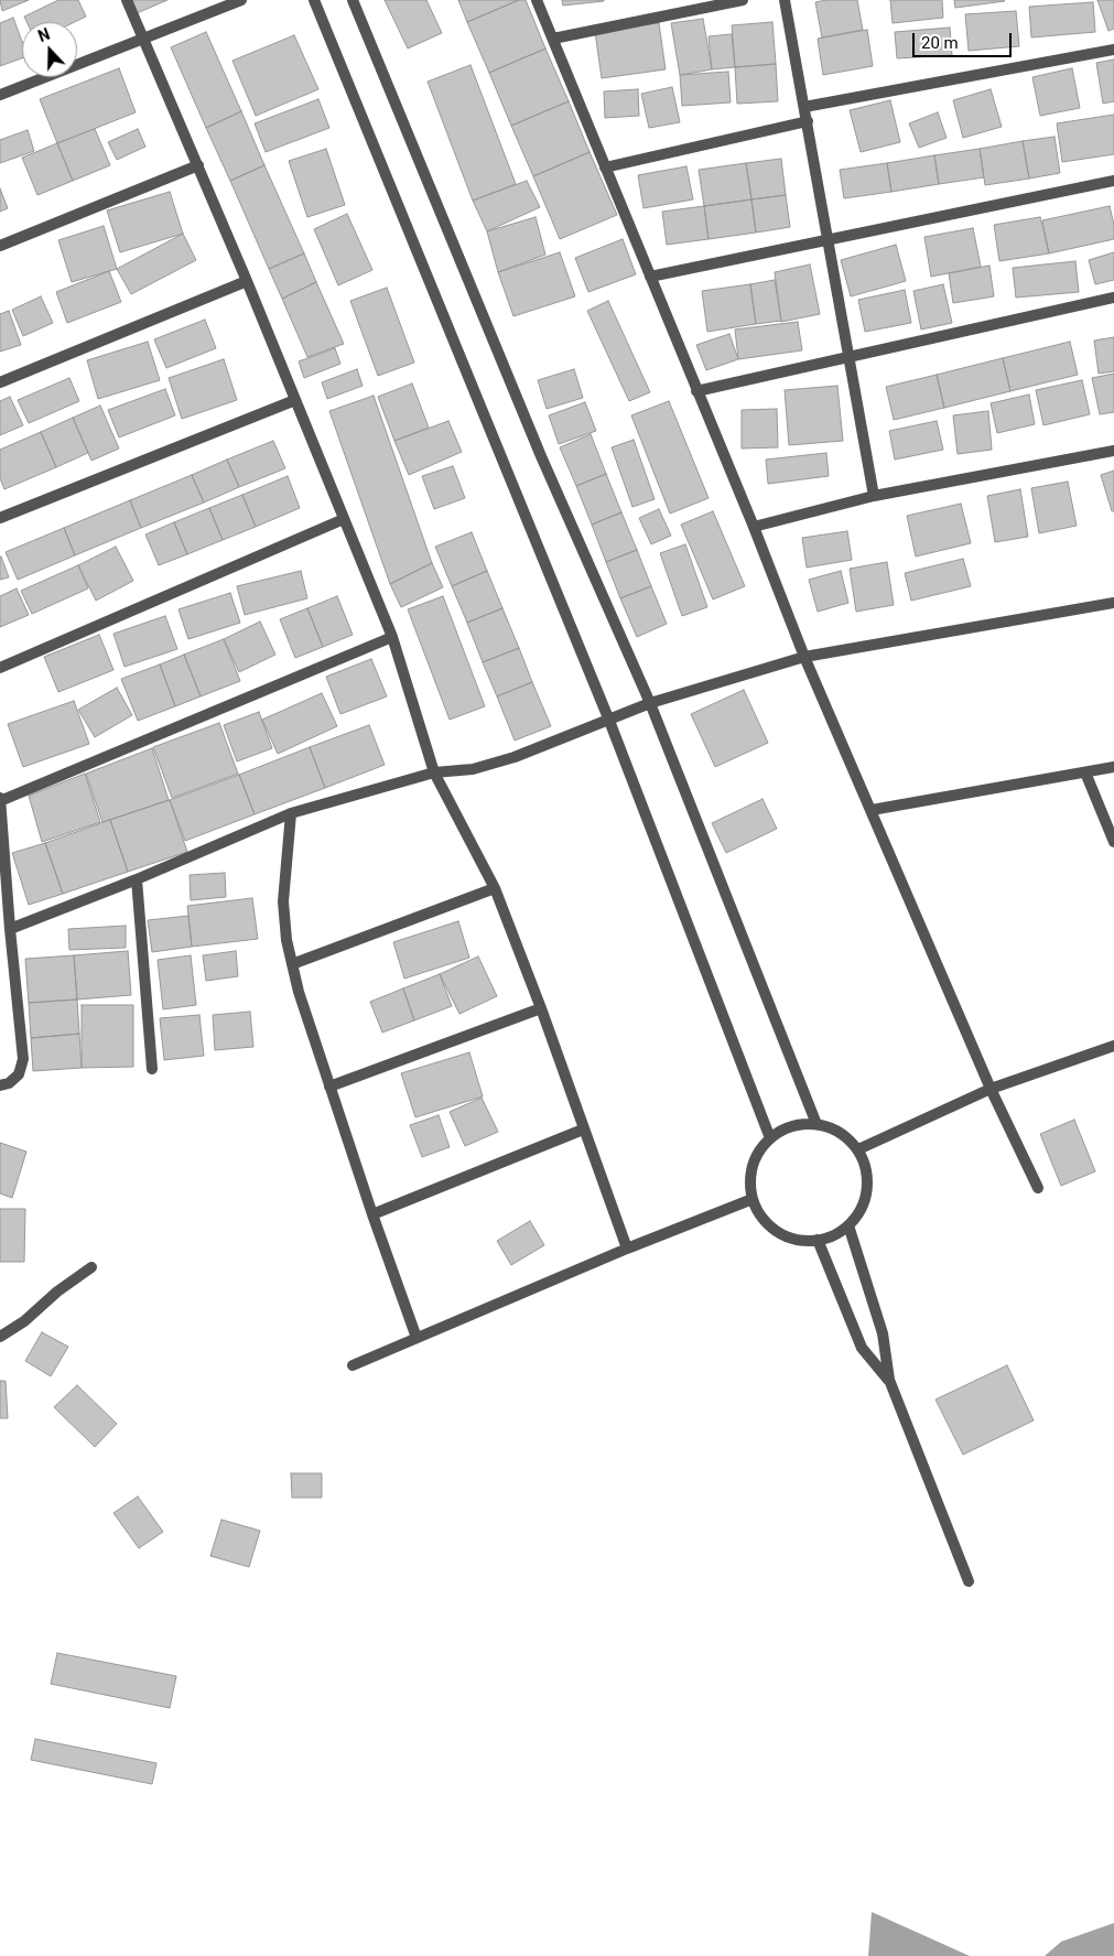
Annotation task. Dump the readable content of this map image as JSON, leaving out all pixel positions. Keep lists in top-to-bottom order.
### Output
{
  "scale_bar": "20 m",
  "north": "top"
}
